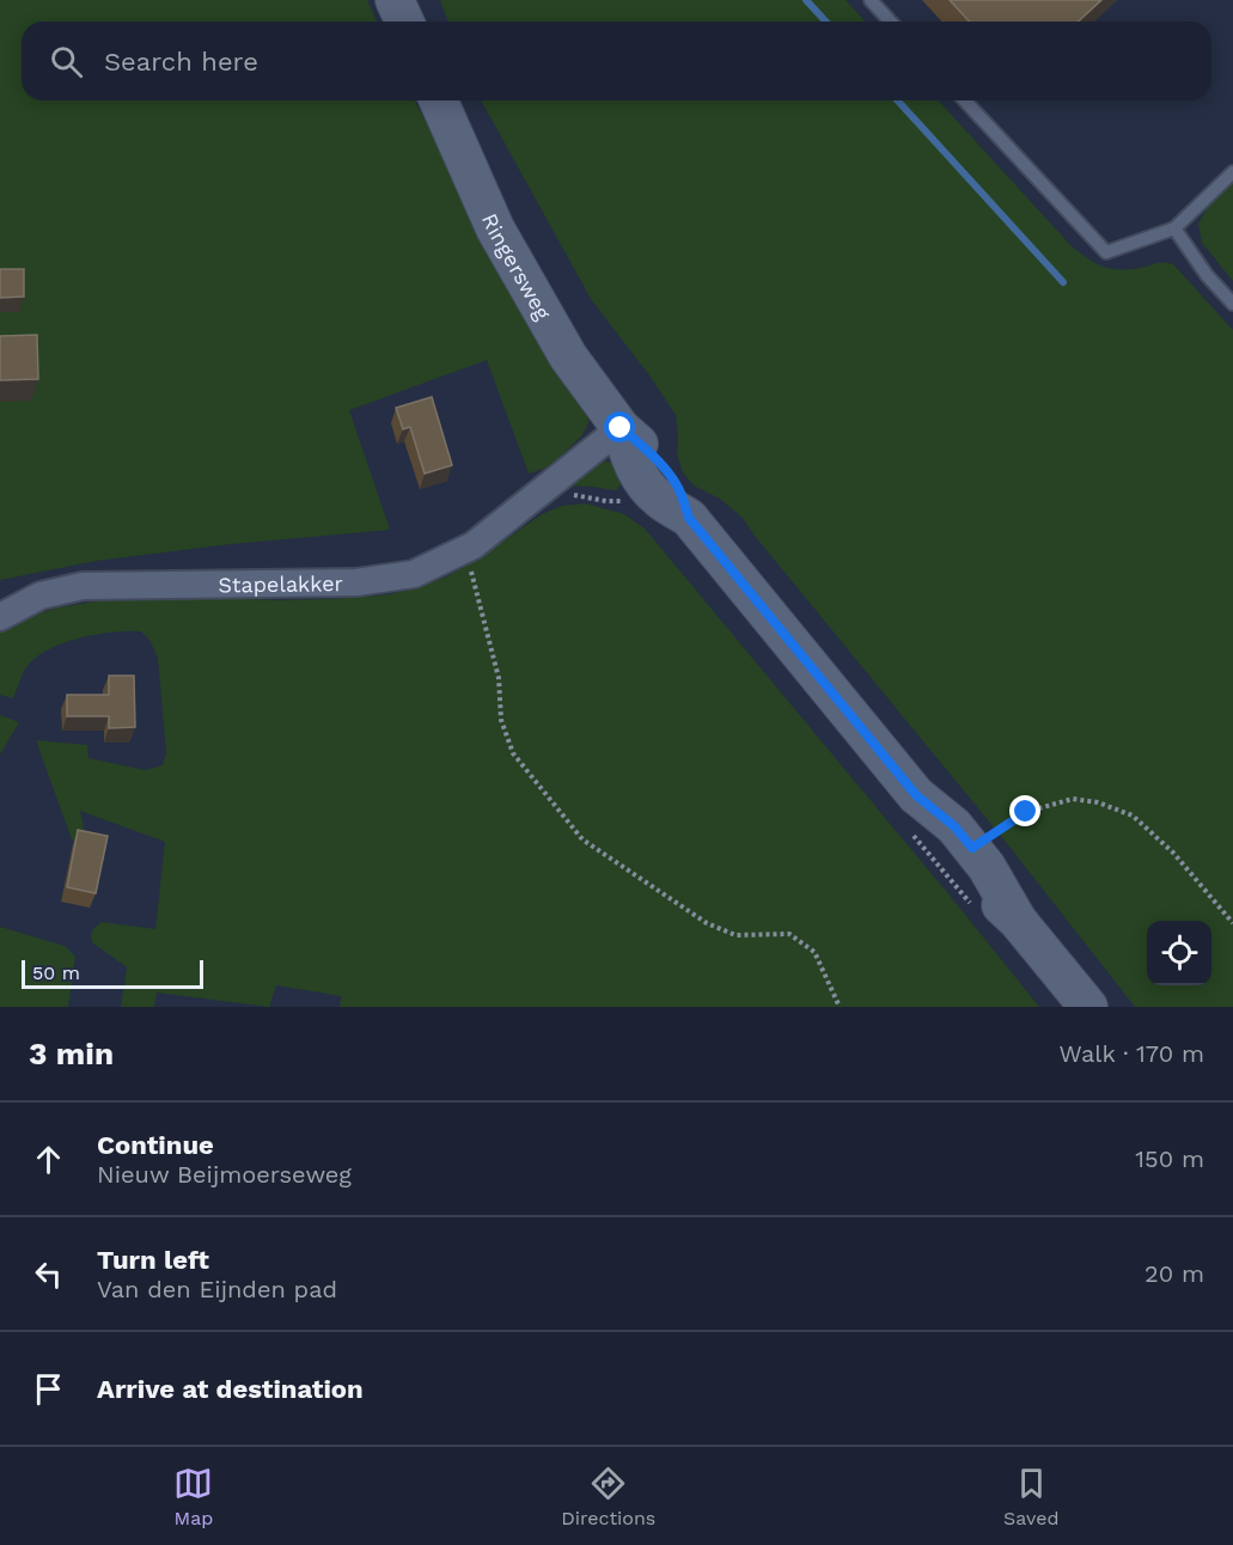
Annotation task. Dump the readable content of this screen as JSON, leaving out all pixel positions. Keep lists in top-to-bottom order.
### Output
{
  "streets": {
    "main road": ["Ringersweg"],
    "street": ["Stapelakker"]
  },
  "crossings": [
    ["Ringersweg", "Stapelakker"]
  ],
  "scale_bar": "50 m",
  "page": {
    "search": "Search here",
    "scale": "50 m",
    "heading": ["3 min", "Walk · 170 m"],
    "list": [
      ["Continue", "Nieuw Beijmoerseweg", "150 m"],
      ["Turn left", "Van den Eijnden pad", "20 m"],
      "Arrive at destination"
    ],
    "nav": ["Map", "Directions", "Saved"]
  }
}
